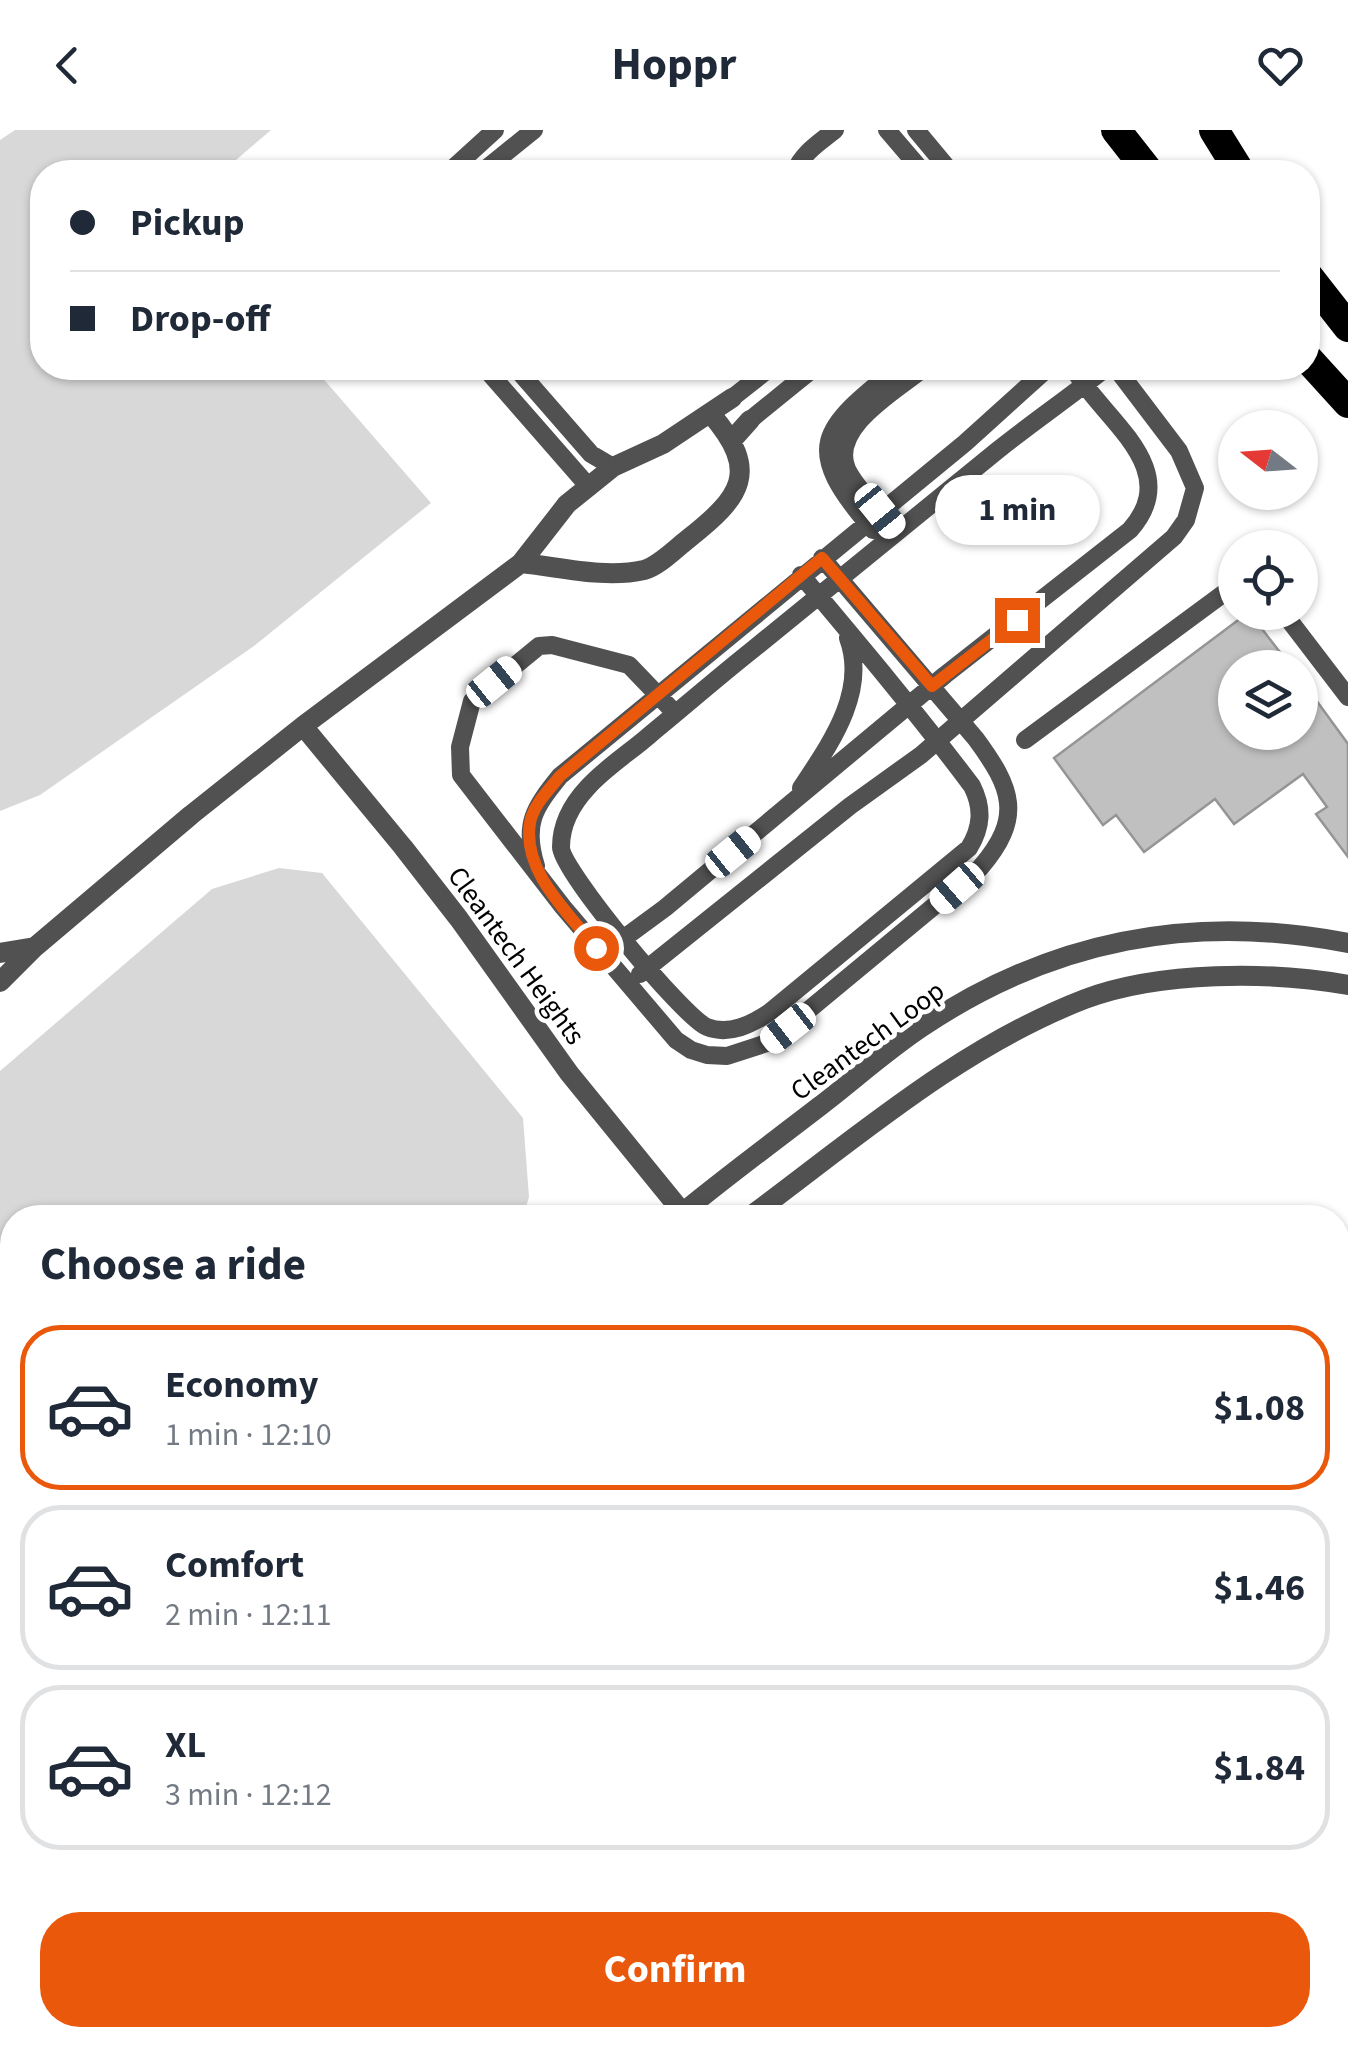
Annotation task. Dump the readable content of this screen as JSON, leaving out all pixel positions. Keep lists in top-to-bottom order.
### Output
{
  "streets": {
    "street": ["Cleantech Heights", "Cleantech Loop"]
  },
  "north": "left",
  "page": {
    "header": "Hoppr",
    "banner": ["Pickup", "Drop-off"],
    "bubble": "1 min",
    "heading": "Choose a ride",
    "list": [
      {
        "name": "Economy",
        "note": "1 min · 12:10",
        "value": "$1.08"
      },
      {
        "name": "Comfort",
        "note": "2 min · 12:11",
        "value": "$1.46"
      },
      {
        "name": "XL",
        "note": "3 min · 12:12",
        "value": "$1.84"
      }
    ],
    "buttons": "Confirm"
  }
}
